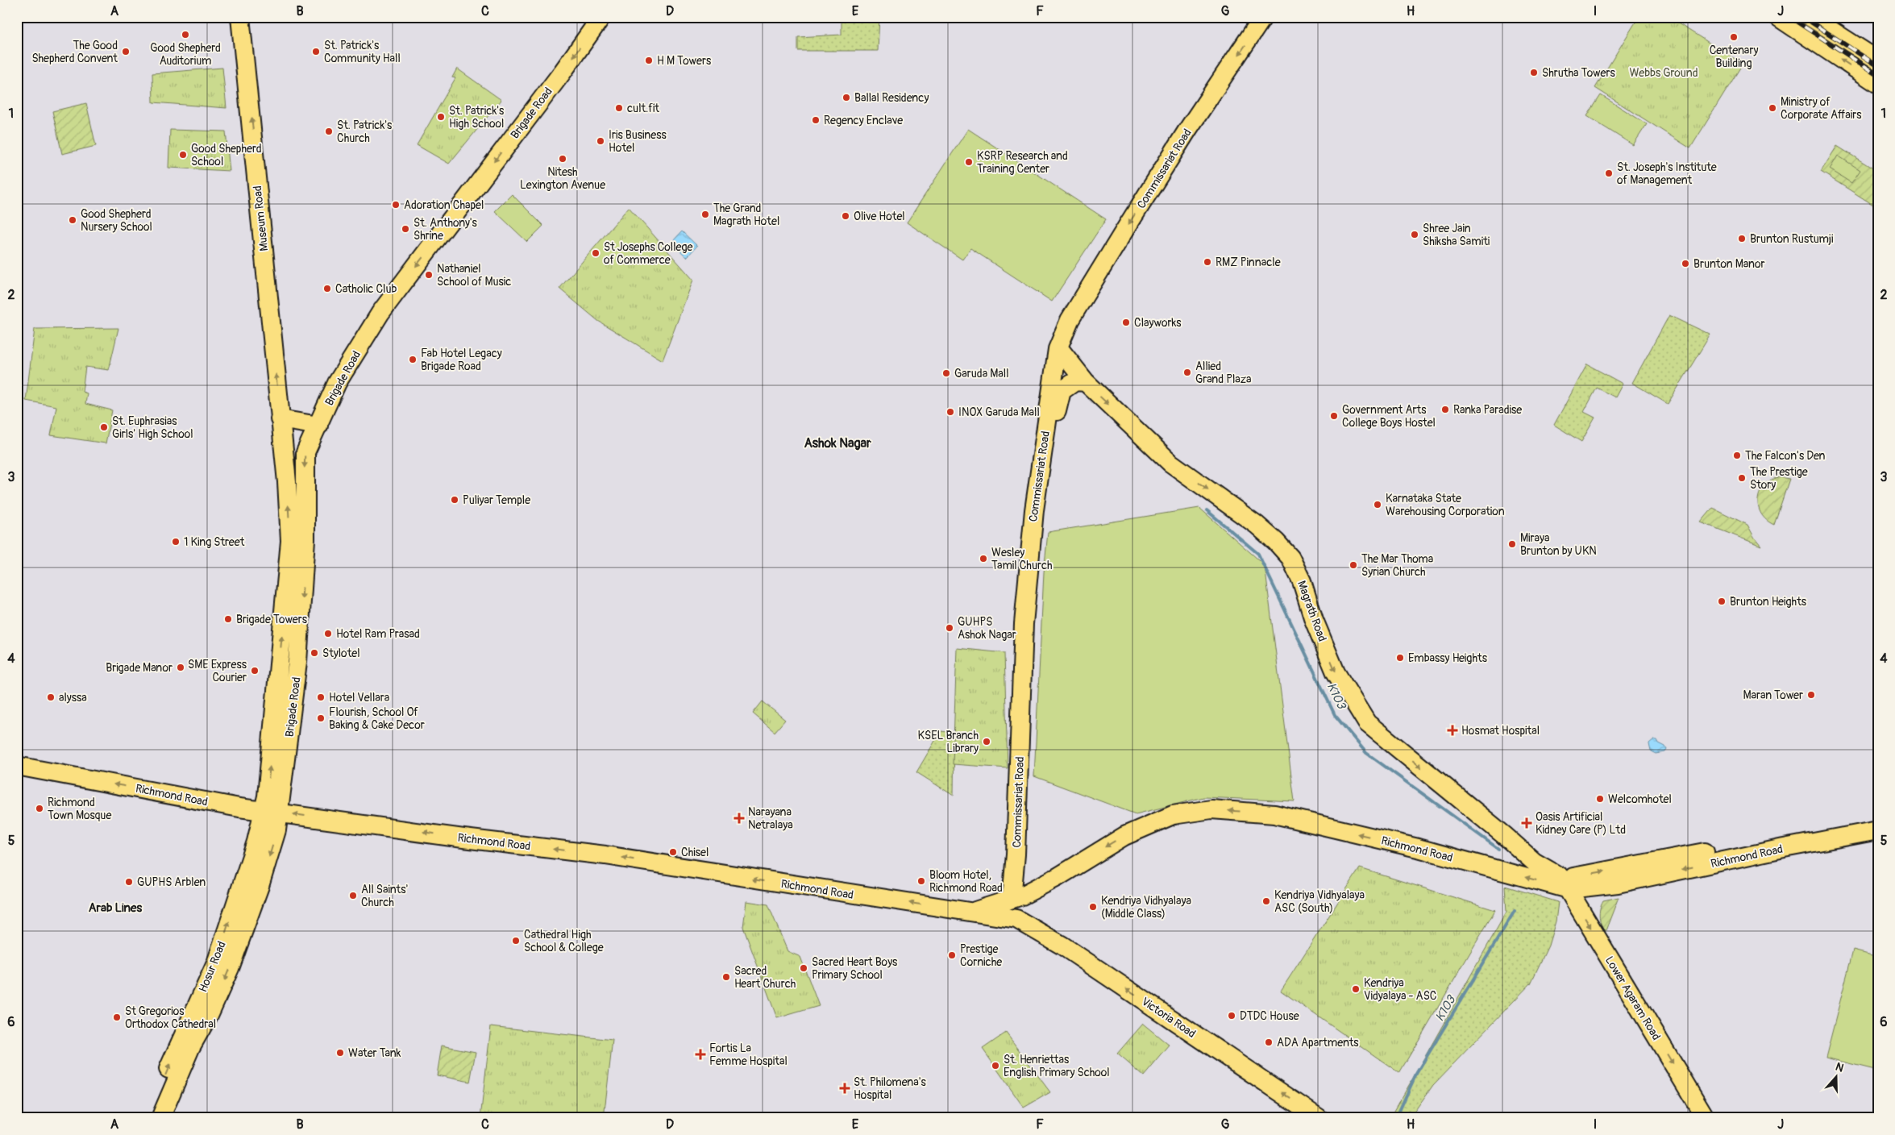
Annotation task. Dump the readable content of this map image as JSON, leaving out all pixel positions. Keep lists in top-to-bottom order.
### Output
{
  "streets": {
    "main road": [
      "Brigade Road",
      "Commissariat Road",
      "Museum Road",
      "Magrath Road",
      "Richmond Road",
      "Hosur Road",
      "Lower Agaram Road",
      "Victoria Road"
    ]
  },
  "crossings": [
    ["Brigade Road", "Museum Road"],
    ["Brigade Road", "Richmond Road"],
    ["Brigade Road", "Hosur Road"],
    ["Commissariat Road", "Magrath Road"],
    ["Commissariat Road", "Richmond Road"],
    ["Commissariat Road", "Victoria Road"],
    ["Magrath Road", "Richmond Road"],
    ["Magrath Road", "Lower Agaram Road"],
    ["Richmond Road", "Hosur Road"],
    ["Richmond Road", "Lower Agaram Road"],
    ["Richmond Road", "Victoria Road"]
  ],
  "one_way": [
    "Commissariat Road",
    "Museum Road",
    "Magrath Road",
    "Richmond Road",
    "Lower Agaram Road",
    "Victoria Road"
  ],
  "districts": ["Ashok Nagar", "Arab Lines"],
  "water": ["K103"],
  "parks": ["Webbs Ground"],
  "places": {
    "other": [
      "Good Shepherd Auditorium",
      "Centenary Building",
      "The Good Shepherd Convent",
      "St. Patrick's Community Hall",
      "H M Towers",
      "Shrutha Towers",
      "Ballal Residency",
      "cult.fit",
      "Ministry of Corporate Affairs",
      "St. Patrick's High School",
      "Regency Enclave",
      "St. Patrick's Church",
      "Iris Business Hotel",
      "Good Shepherd School",
      "Nitesh Lexington Avenue",
      "KSRP Research and Training Center",
      "St. Joseph's Institute of Management",
      "Adoration Chapel",
      "The Grand Magrath Hotel",
      "Olive Hotel",
      "Good Shepherd Nursery School",
      "St. Anthony's Shrine",
      "Shree Jain Shiksha Samiti",
      "Brunton Rustumji",
      "St Josephs College of Commerce",
      "RMZ Pinnacle",
      "Brunton Manor",
      "Nathaniel School of Music",
      "Catholic Club",
      "Clayworks",
      "Fab Hotel Legacy Brigade Road",
      "Allied Grand Plaza",
      "Garuda Mall",
      "Ranka Paradise",
      "INOX Garuda Mall",
      "Government Arts College Boys Hostel",
      "St. Euphrasias Girls' High School",
      "The Falcon's Den",
      "The Prestige Story",
      "Puliyar Temple",
      "Karnataka State Warehousing Corporation",
      "1 King Street",
      "Miraya Brunton by UKN",
      "Wesley Tamil Church",
      "The Mar Thoma Syrian Church",
      "Brunton Heights",
      "Brigade Towers",
      "GUHPS Ashok Nagar",
      "Hotel Ram Prasad",
      "Stylotel",
      "Embassy Heights",
      "Brigade Manor",
      "SME Express Courier",
      "Maran Tower",
      "alyssa",
      "Hotel Vellara",
      "Flourish, School Of Baking & Cake Decor",
      "KSEL Branch Library",
      "Welcomhotel",
      "Richmond Town Mosque",
      "Chisel",
      "Bloom Hotel, Richmond Road",
      "GUPHS Arblen",
      "All Saints' Church",
      "Kendriya Vidhyalaya ASC (South)",
      "Kendriya Vidhyalaya (Middle Class)",
      "Cathedral High School & College",
      "Prestige Corniche",
      "Sacred Heart Boys Primary School",
      "Sacred Heart Church",
      "Kendriya Vidyalaya - ASC",
      "DTDC House",
      "St Gregorios Orthodox Cathedral",
      "ADA Apartments",
      "Water Tank",
      "St. Henriettas English Primary School"
    ],
    "health": [
      "Hosmat Hospital",
      "Narayana Netralaya",
      "Oasis Artificial Kidney Care (P) Ltd",
      "Fortis La Femme Hospital",
      "St. Philomena's Hospital"
    ]
  },
  "north": "top",
  "grid": {
    "columns": [
      "A",
      "B",
      "C",
      "D",
      "E",
      "F",
      "G",
      "H",
      "I",
      "J"
    ],
    "rows": [
      "1",
      "2",
      "3",
      "4",
      "5",
      "6"
    ]
  }
}
